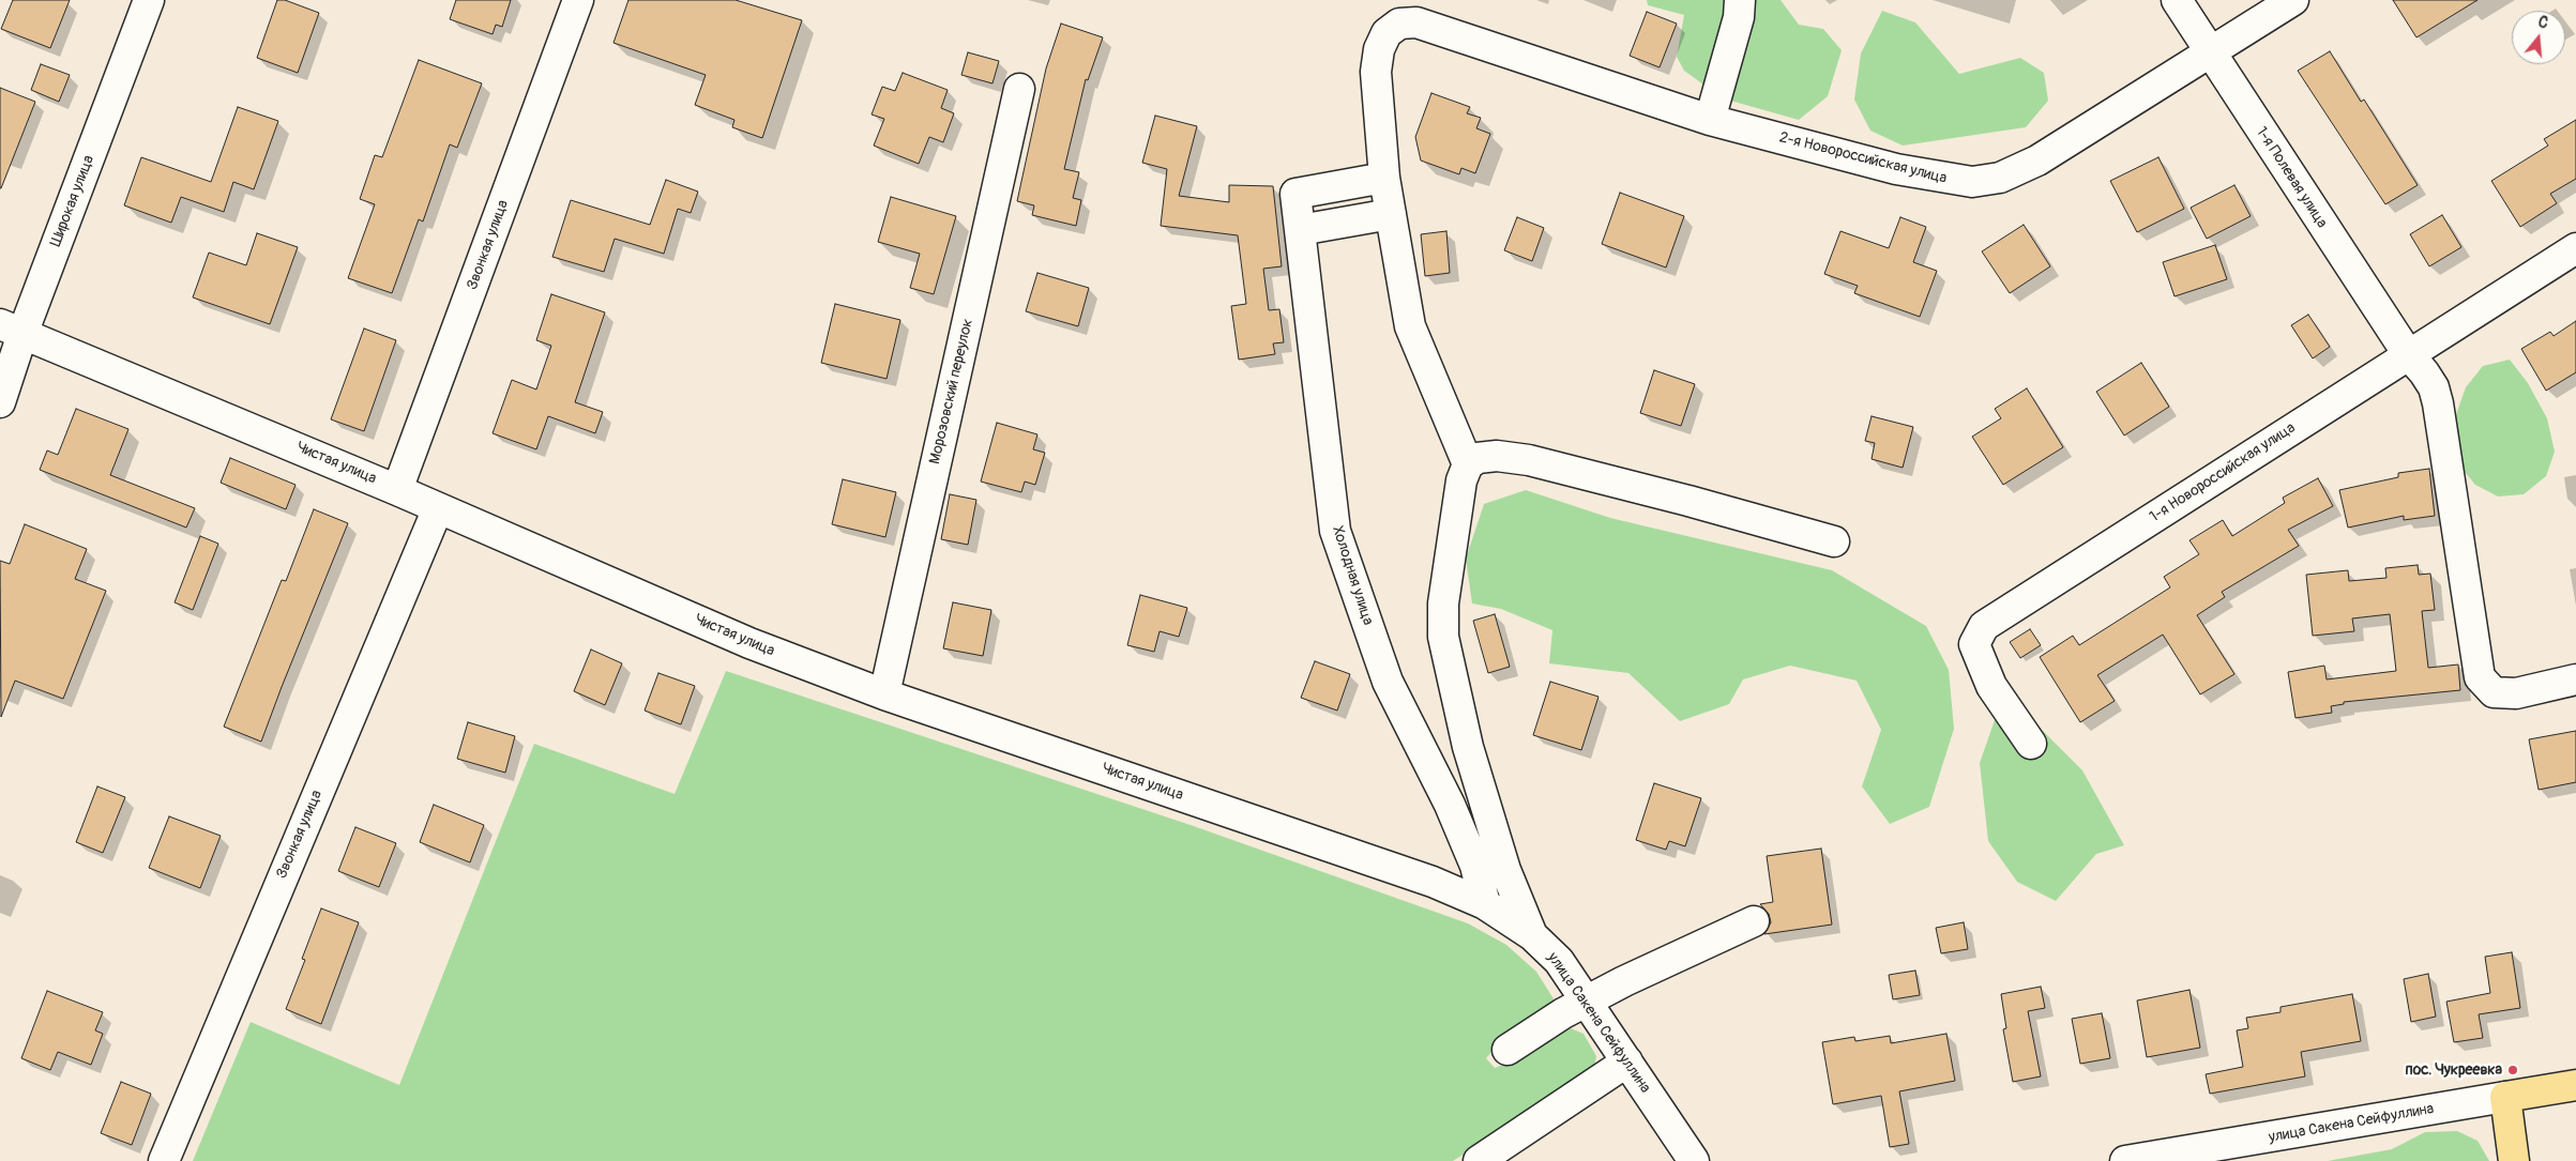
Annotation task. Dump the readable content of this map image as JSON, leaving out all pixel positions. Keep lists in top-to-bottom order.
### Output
{
  "streets": {
    "main road": ["улица Сакена Сейфуллина"],
    "street": [
      "2-я Новороссийская улица",
      "1-я Полевая улица",
      "Широкая улица",
      "Звонкая улица",
      "Морозовский переулок",
      "Чистая улица",
      "1-я Новороссийская улица",
      "Холодная улица"
    ]
  },
  "crossings": [
    ["2-я Новороссийская улица", "1-я Полевая улица"],
    ["2-я Новороссийская улица", "Холодная улица"],
    ["1-я Полевая улица", "1-я Новороссийская улица"],
    ["Широкая улица", "Чистая улица"],
    ["Звонкая улица", "Чистая улица"],
    ["Морозовский переулок", "Чистая улица"],
    ["Чистая улица", "Холодная улица"],
    ["Чистая улица", "улица Сакена Сейфуллина"],
    ["Холодная улица", "улица Сакена Сейфуллина"]
  ],
  "places": ["пос. Чукреевка"],
  "north": "top"
}
